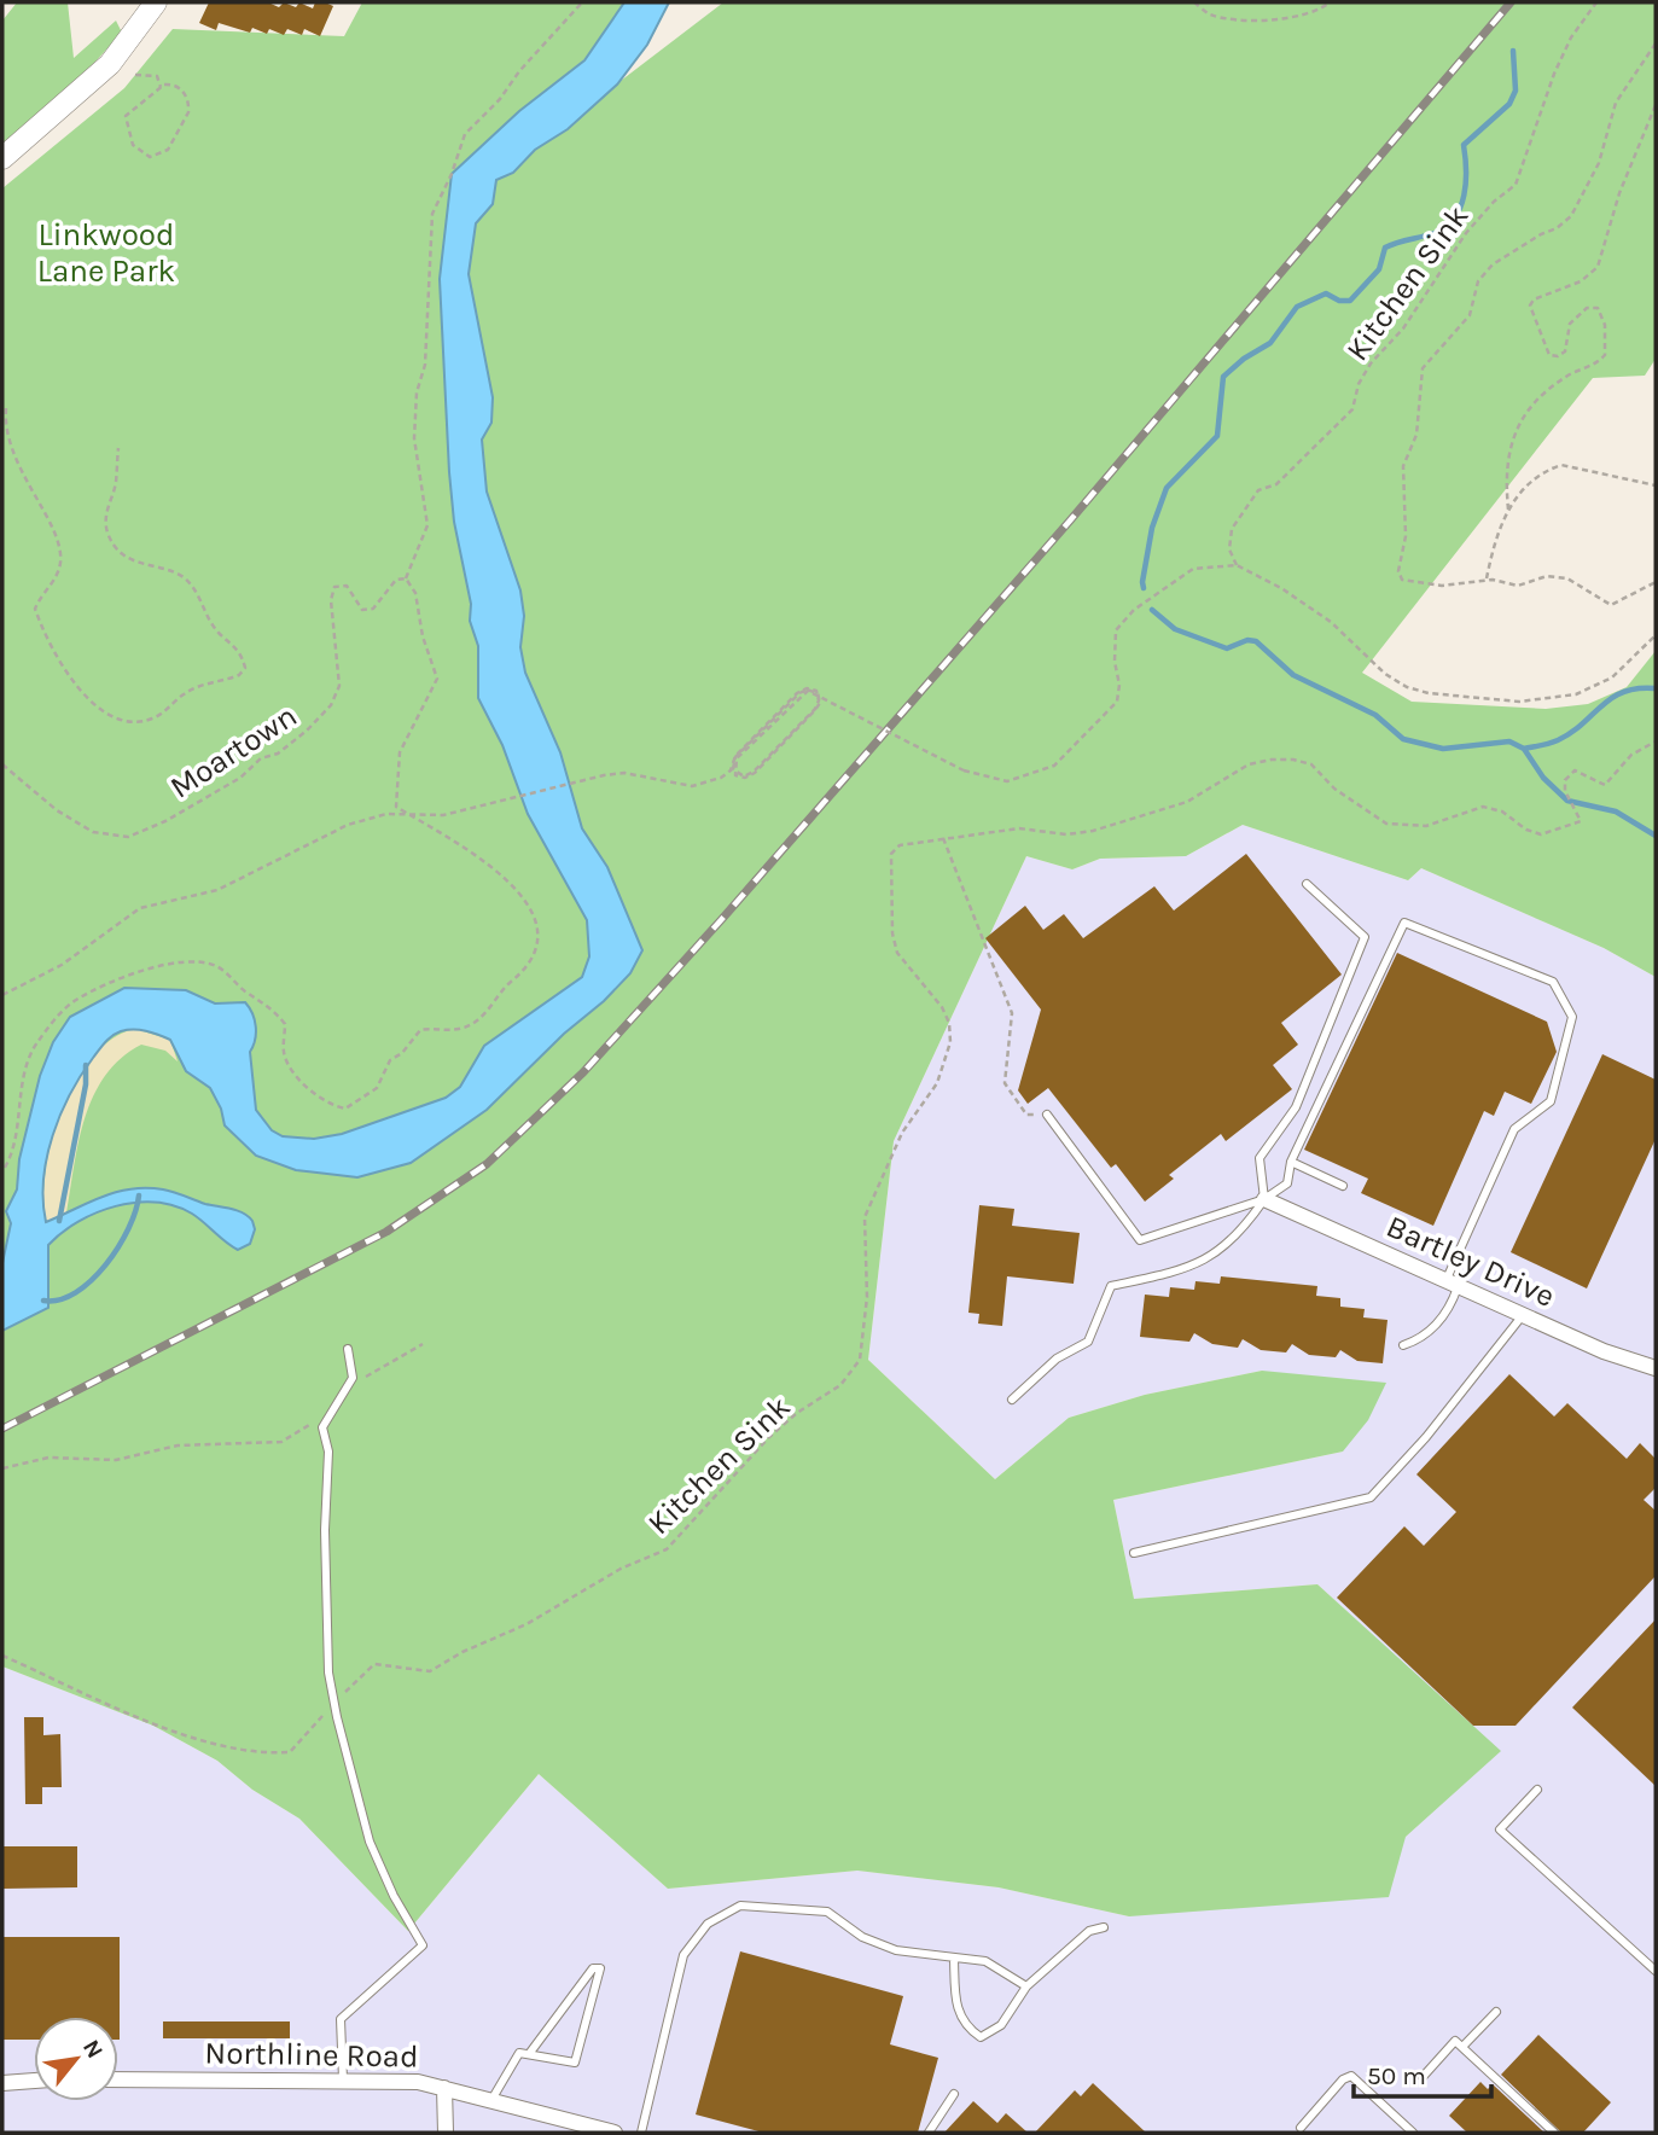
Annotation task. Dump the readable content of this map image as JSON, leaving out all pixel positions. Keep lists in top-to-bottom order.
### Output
{
  "streets": {
    "street": ["Bartley Drive", "Northline Road"],
    "path": ["Kitchen Sink", "Moartown"]
  },
  "parks": ["Linkwood Lane Park"],
  "scale_bar": "50 m",
  "north": "top right"
}
